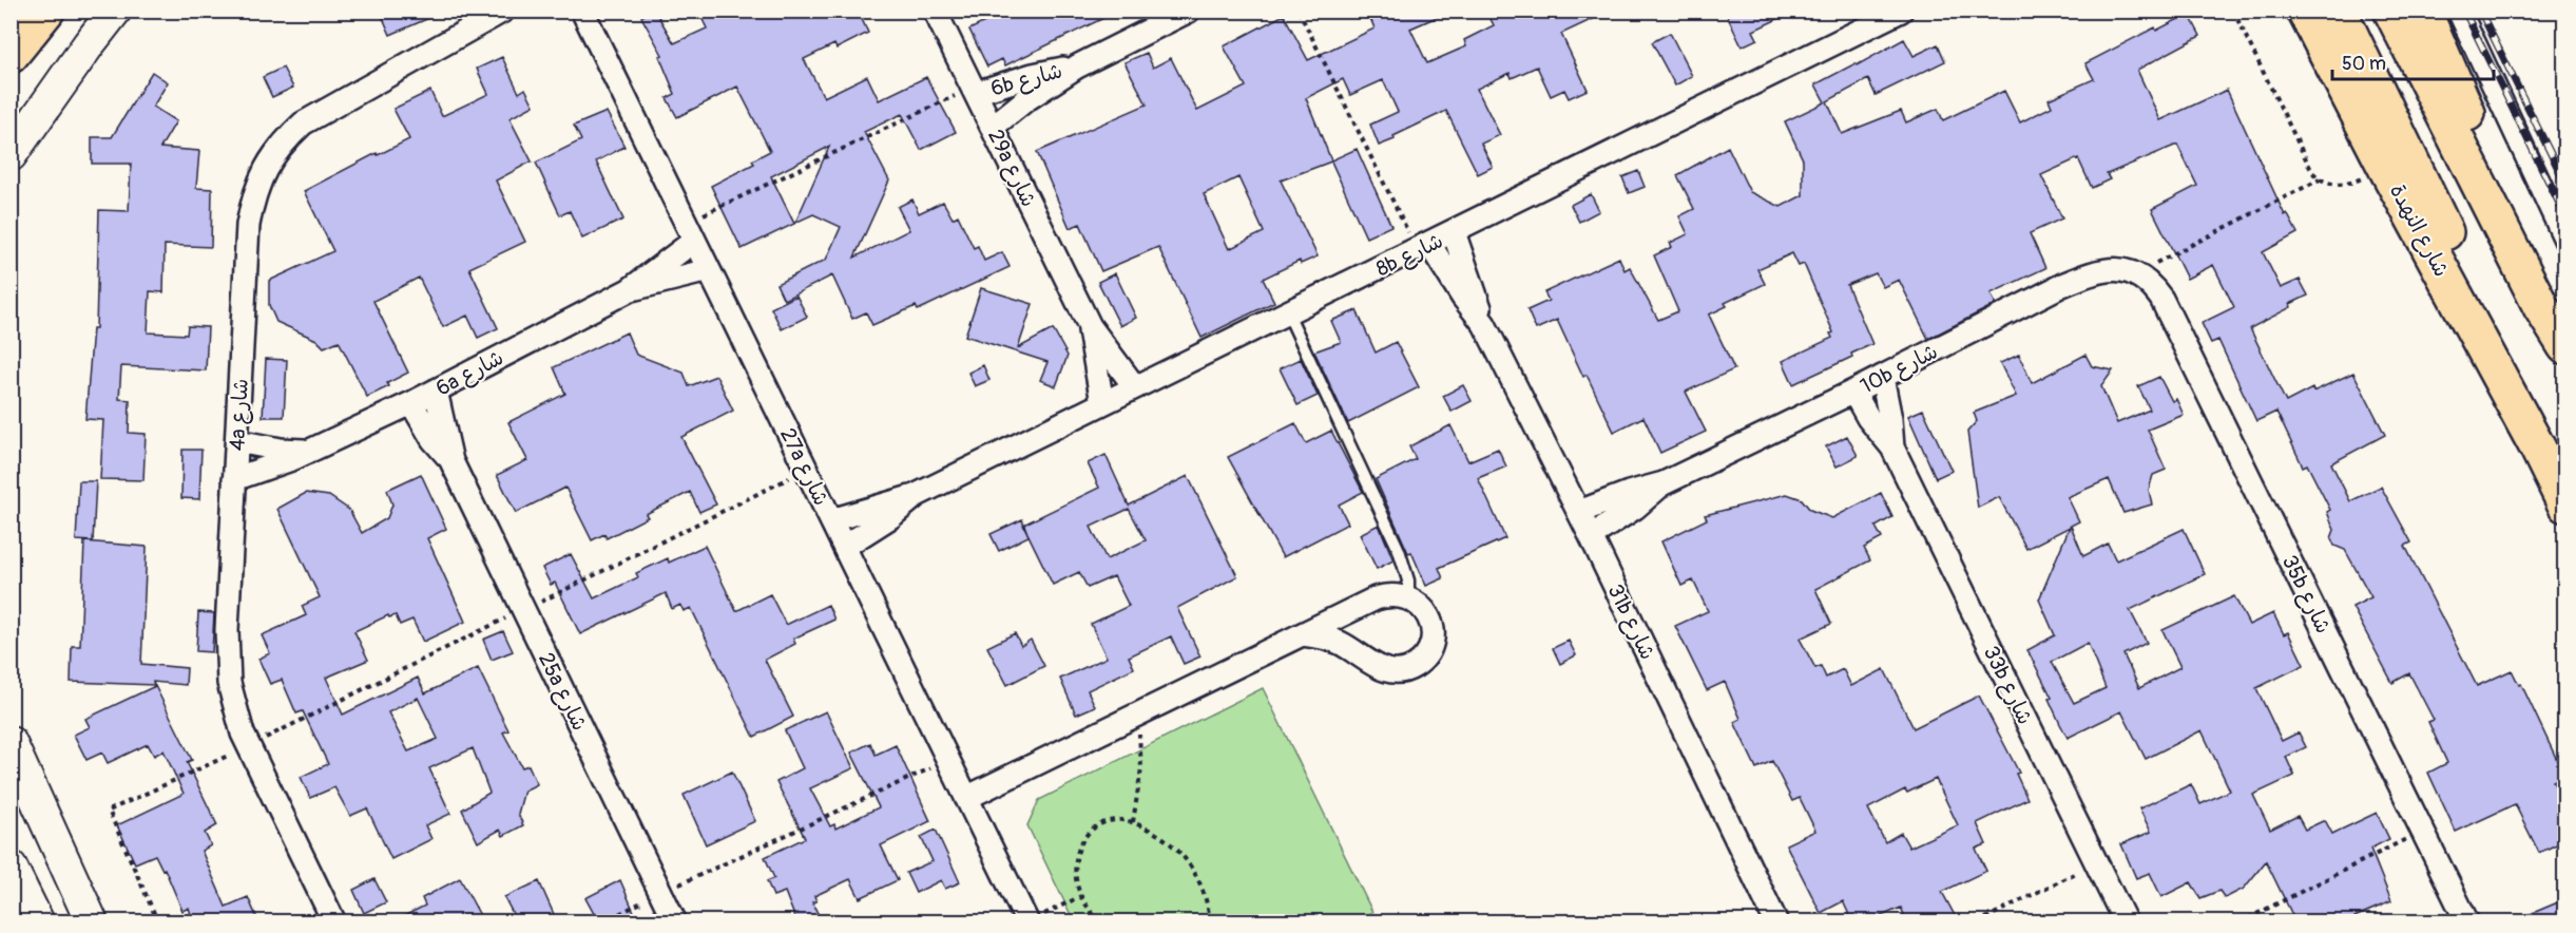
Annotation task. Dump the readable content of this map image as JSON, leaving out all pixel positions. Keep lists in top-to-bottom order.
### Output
{
  "streets": {
    "main road": ["شارع النهدة"],
    "street": [
      "6b شارع",
      "29a شارع",
      "8b شارع",
      "10b شارع",
      "6a شارع",
      "4a شارع",
      "27a شارع",
      "35b شارع",
      "31b شارع",
      "33b شارع",
      "25a شارع"
    ]
  },
  "crossings": [
    ["6b شارع", "29a شارع"],
    ["29a شارع", "8b شارع"],
    ["8b شارع", "27a شارع"],
    ["8b شارع", "31b شارع"],
    ["10b شارع", "35b شارع"],
    ["10b شارع", "31b شارع"],
    ["10b شارع", "33b شارع"],
    ["6a شارع", "4a شارع"],
    ["6a شارع", "27a شارع"],
    ["6a شارع", "25a شارع"]
  ],
  "scale_bar": "50 m"
}
